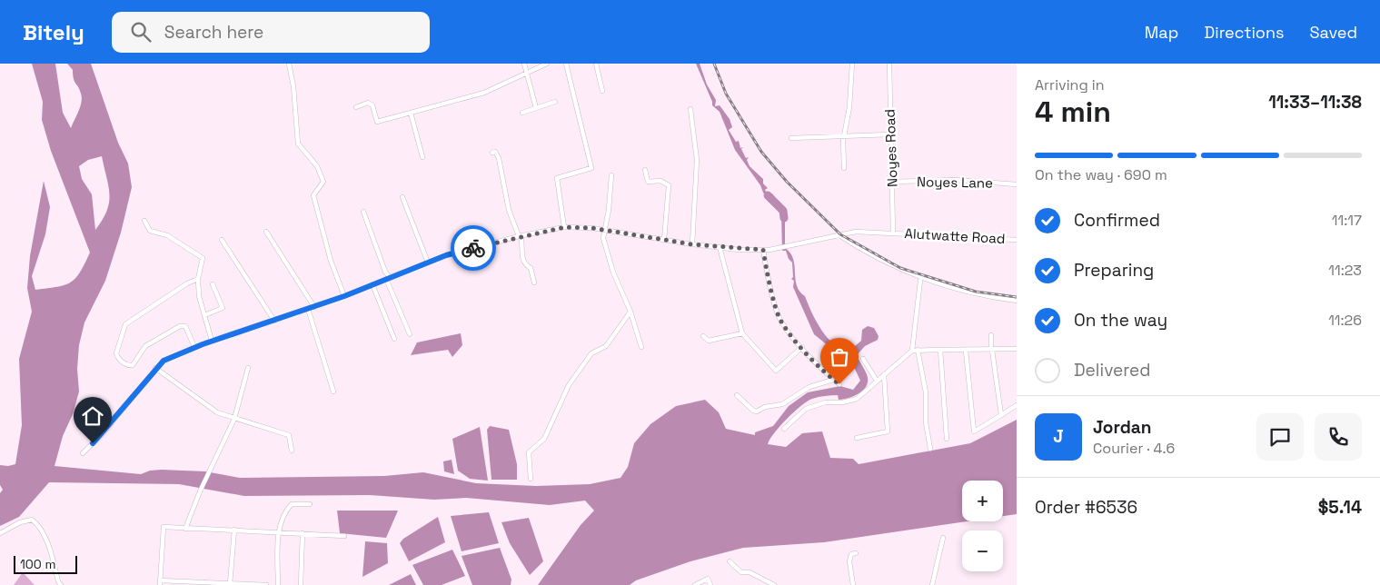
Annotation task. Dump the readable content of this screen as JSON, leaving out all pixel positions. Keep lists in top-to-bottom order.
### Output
{
  "streets": {
    "street": ["Noyes Road", "Noyes Lane", "Alutwatte Road"]
  },
  "crossings": [
    ["Noyes Road", "Noyes Lane"],
    ["Noyes Road", "Alutwatte Road"]
  ],
  "scale_bar": "100 m",
  "page": {
    "header": "Bitely",
    "search": "Search here",
    "nav": ["Map", "Directions", "Saved"],
    "heading": ["4 min", "Arriving in", "11:33–11:38"],
    "panel": [
      "Jordan",
      "Courier · 4.6",
      "Order #6536",
      "$5.14"
    ],
    "bar": "On the way · 690 m",
    "list": [
      ["Confirmed", "11:17"],
      ["Preparing", "11:23"],
      ["On the way", "11:26"],
      "Delivered"
    ],
    "round": "J",
    "map_buttons": ["+", "−"],
    "scale": "100 m"
  }
}
